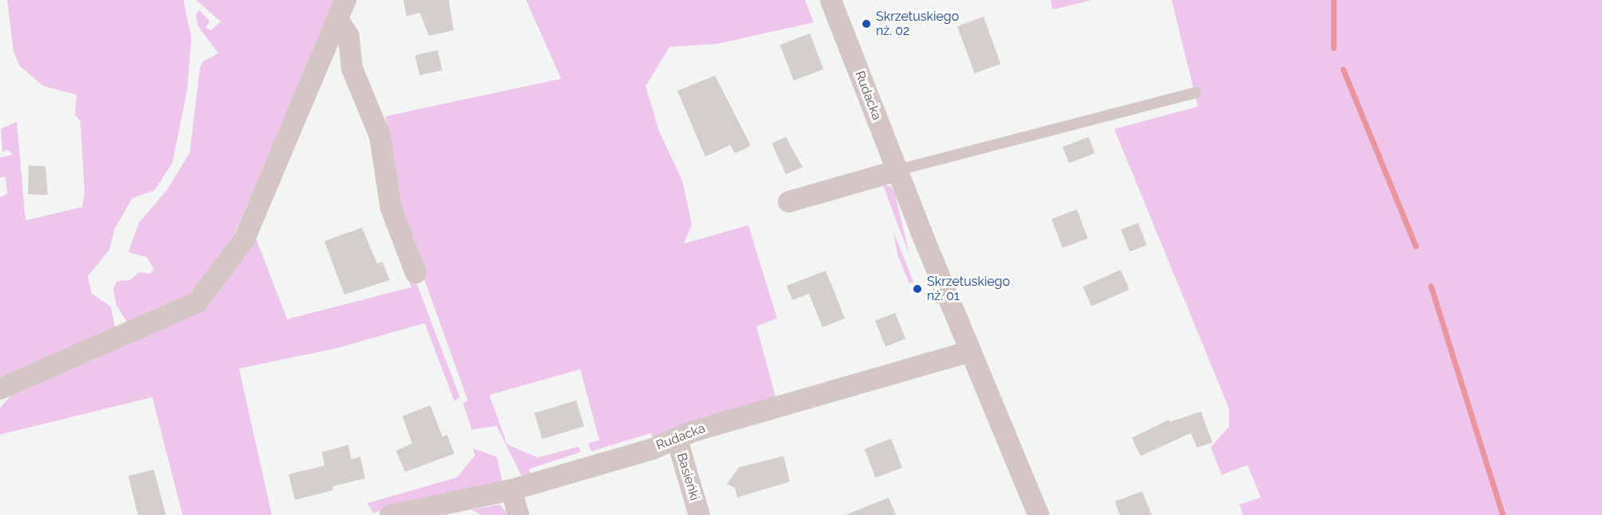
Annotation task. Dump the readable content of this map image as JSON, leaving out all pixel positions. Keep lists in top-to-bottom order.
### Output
{
  "streets": {
    "street": ["Rudacka", "Basieńki"]
  },
  "crossings": [
    ["Rudacka", "Basieńki"]
  ],
  "places": ["Skrzetuskiego nż. 02", "Skrzetuskiego nż. 01"]
}
